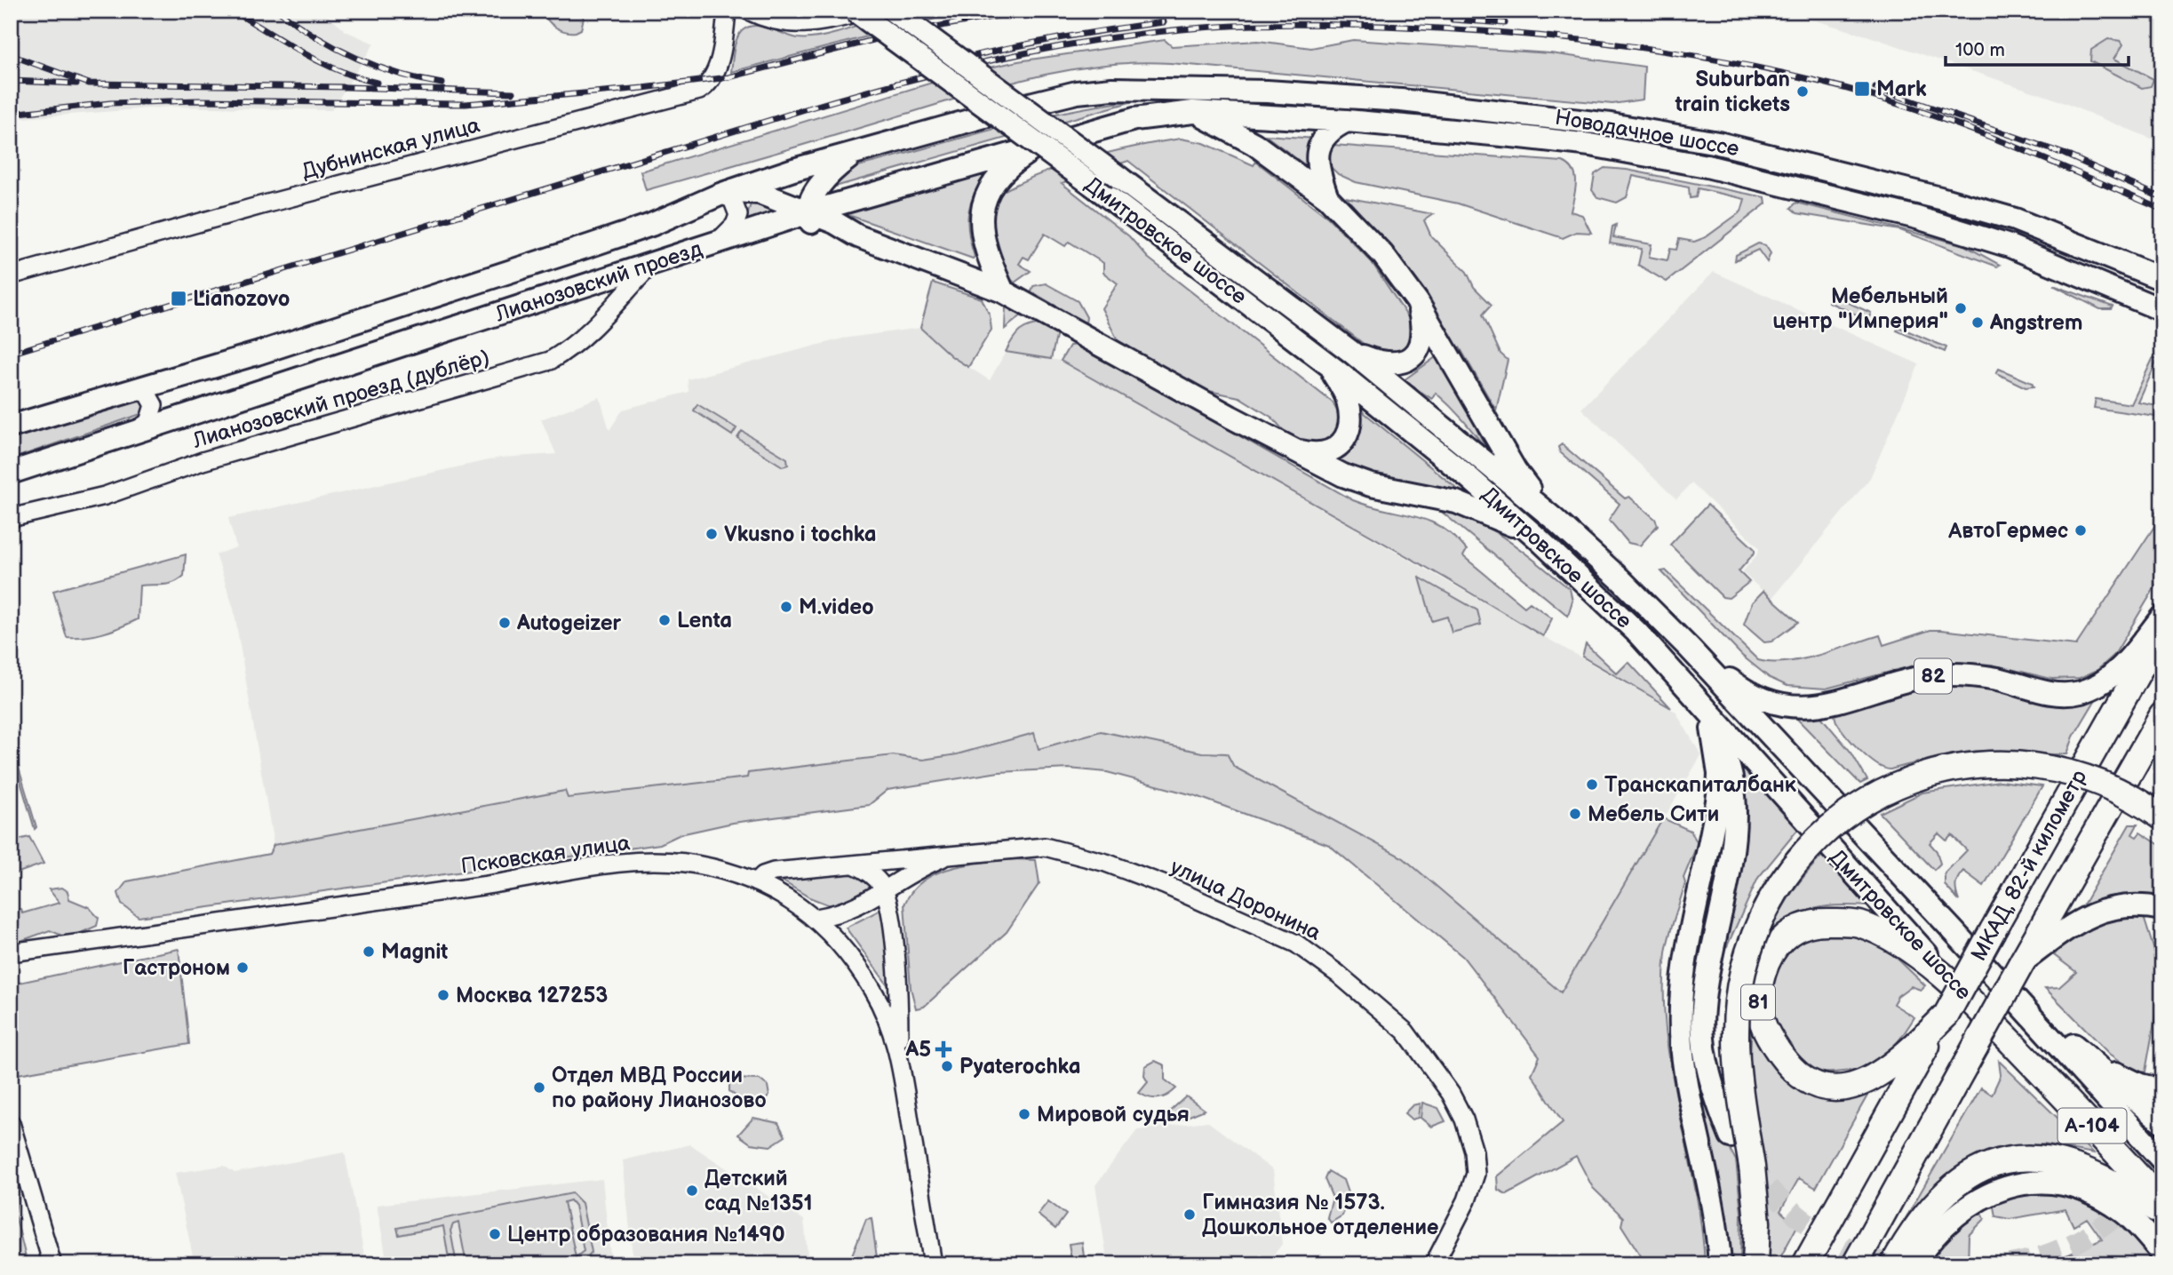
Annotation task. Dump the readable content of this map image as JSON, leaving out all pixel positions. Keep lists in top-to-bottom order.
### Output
{
  "streets": {
    "highway": [
      "Дмитровское шоссе",
      "МКАД, 82-й километр",
      "81",
      "А-104"
    ],
    "main road": ["Новодачное шоссе", "Лианозовский проезд", "82"],
    "street": [
      "Дубнинская улица",
      "Лианозовский проезд (дублёр)",
      "Псковская улица",
      "улица Доронина"
    ]
  },
  "crossings": [
    ["Новодачное шоссе", "Лианозовский проезд"],
    ["Дмитровское шоссе", "82"],
    ["Дмитровское шоссе", "81"],
    ["Лианозовский проезд", "Лианозовский проезд (дублёр)"],
    ["Псковская улица", "улица Доронина"],
    ["МКАД, 82-й километр", "81"]
  ],
  "places": {
    "transit": ["Mark", "Lianozovo"],
    "other": [
      "Suburban train tickets",
      "Мебельный центр \"Империя\"",
      "Angstrem",
      "АвтоГермес",
      "Vkusno i tochka",
      "M.video",
      "Lenta",
      "Autogeizer",
      "Транскапиталбанк",
      "Мебель Сити",
      "Magnit",
      "Гастроном",
      "Москва 127253",
      "Pyaterochka",
      "Отдел МВД России по району Лианозово",
      "Мировой судья",
      "Детский сад №1351",
      "Гимназия № 1573. Дошкольное отделение",
      "Центр образования №1490"
    ],
    "health": ["A5"]
  },
  "scale_bar": "100 m"
}
